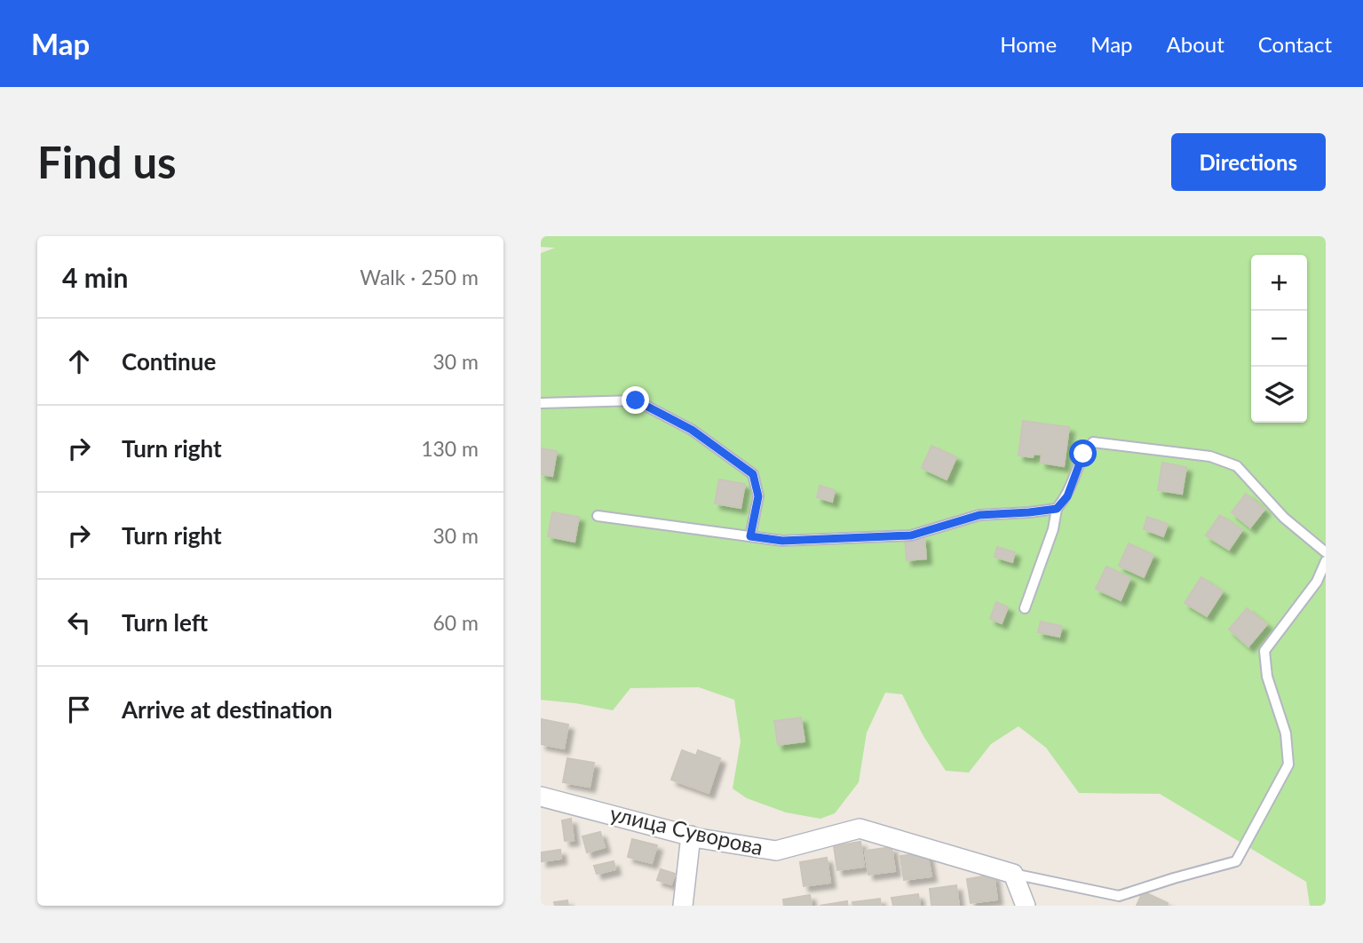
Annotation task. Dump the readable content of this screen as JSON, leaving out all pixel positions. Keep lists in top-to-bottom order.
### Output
{
  "streets": {
    "street": ["улица Суворова"]
  },
  "page": {
    "header": "Map",
    "nav": [
      "Home",
      "Map",
      "About",
      "Contact"
    ],
    "buttons": "Directions",
    "title": "Find us",
    "heading": ["4 min", "Walk · 250 m"],
    "map_buttons": ["+", "−"],
    "list": [
      ["Continue", "30 m"],
      ["Turn right", "130 m"],
      ["Turn right", "30 m"],
      ["Turn left", "60 m"],
      "Arrive at destination"
    ]
  }
}
